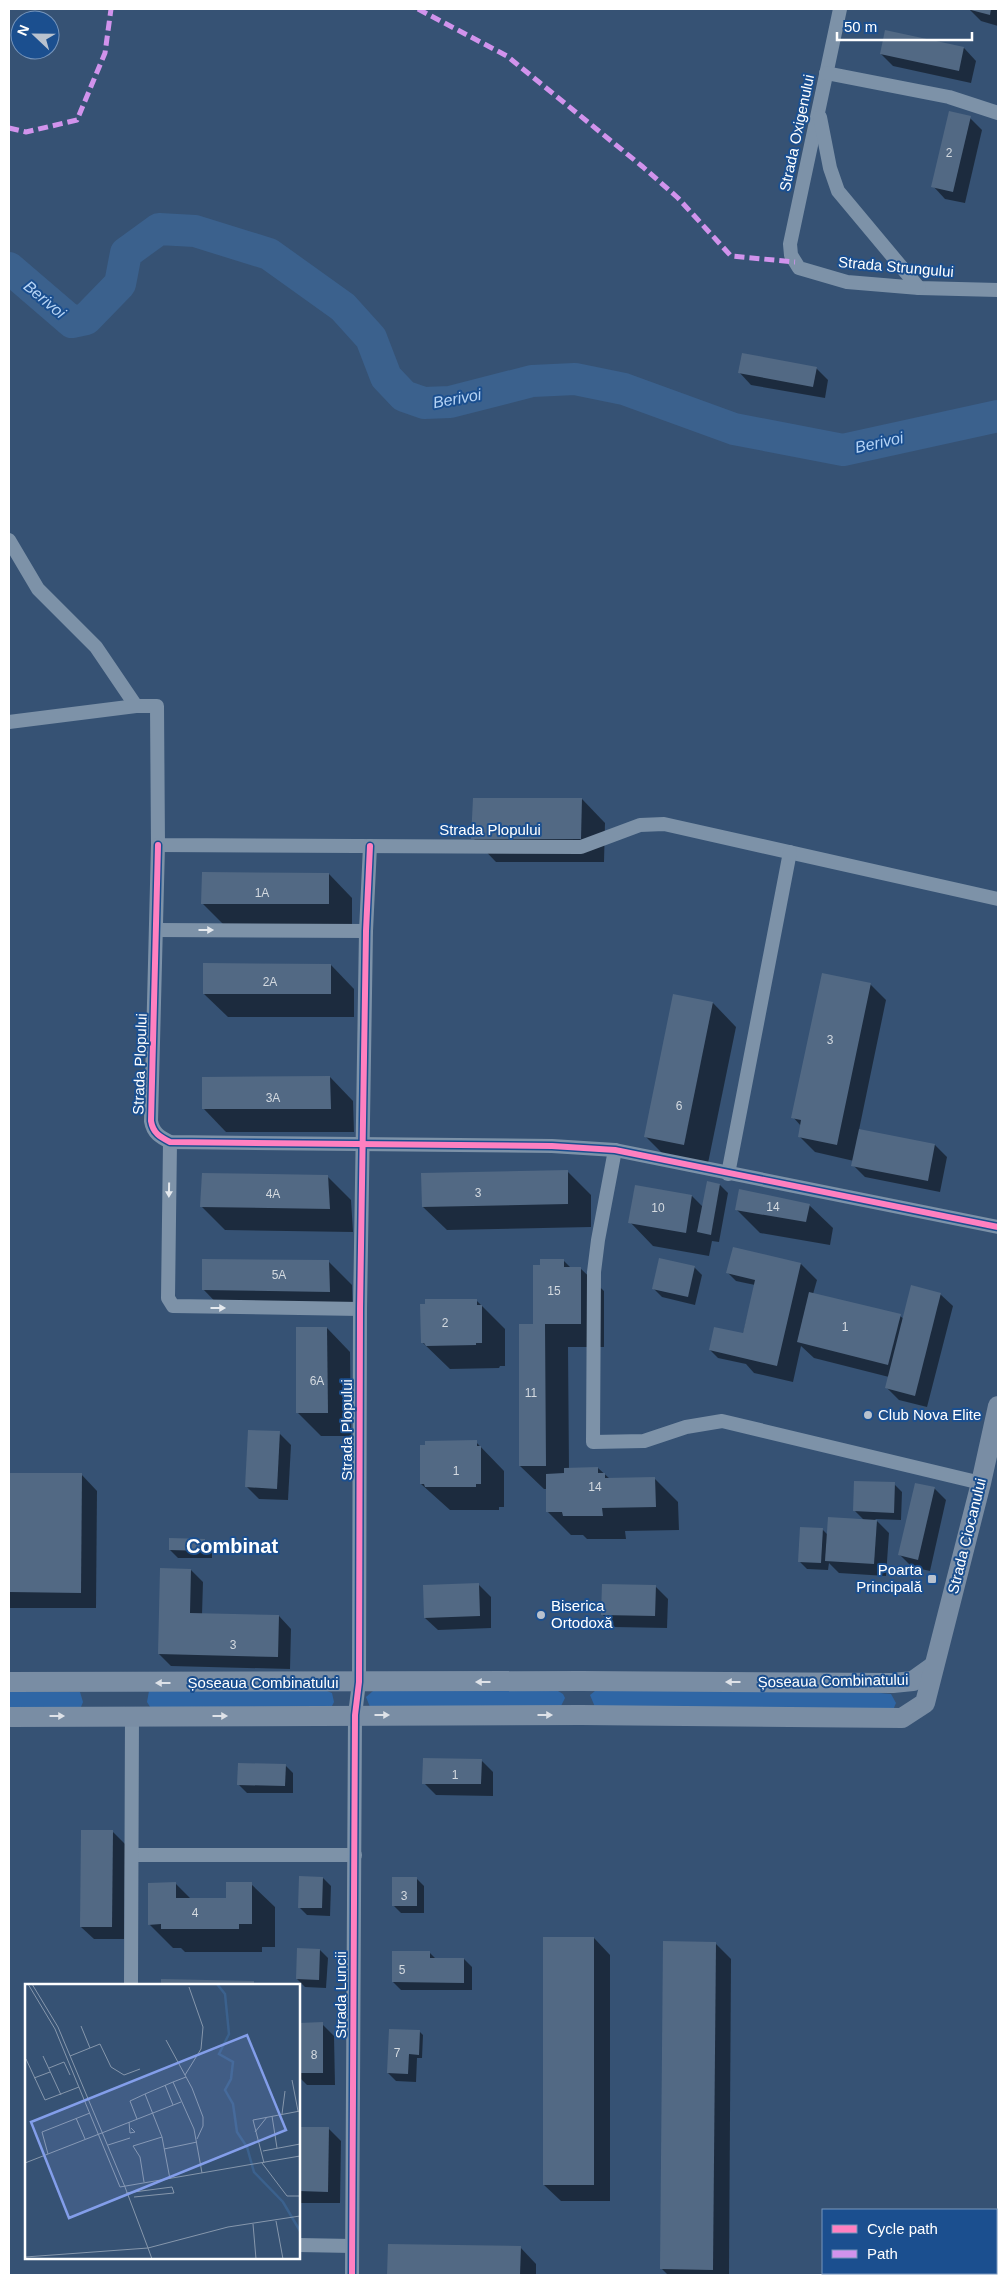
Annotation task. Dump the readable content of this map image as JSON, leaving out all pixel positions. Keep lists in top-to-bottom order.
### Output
{
  "streets": {
    "main road": ["Strada Ciocanului", "Șoseaua Combinatului"],
    "street": [
      "Strada Oxigenului",
      "Strada Strungului",
      "Strada Plopului",
      "Strada Luncii"
    ]
  },
  "crossings": [
    ["Strada Oxigenului", "Strada Strungului"],
    ["Strada Plopului", "Șoseaua Combinatului"],
    ["Strada Plopului", "Strada Luncii"],
    ["Strada Ciocanului", "Șoseaua Combinatului"],
    ["Șoseaua Combinatului", "Strada Luncii"]
  ],
  "districts": ["Combinat"],
  "water": ["Berivoi"],
  "places": {
    "other": ["Club Nova Elite", "Biserica Ortodoxă"],
    "transit": ["Poarta Principală"]
  },
  "house_numbers": [
    "2",
    "1A",
    "2A",
    "3",
    "3A",
    "6",
    "3",
    "4A",
    "14",
    "10",
    "5A",
    "15",
    "2",
    "1",
    "6A",
    "11",
    "1",
    "14",
    "3",
    "1",
    "3",
    "4",
    "5",
    "7",
    "8"
  ],
  "legend": ["Cycle path", "Path"],
  "scale_bar": "50 m",
  "north": "left"
}
